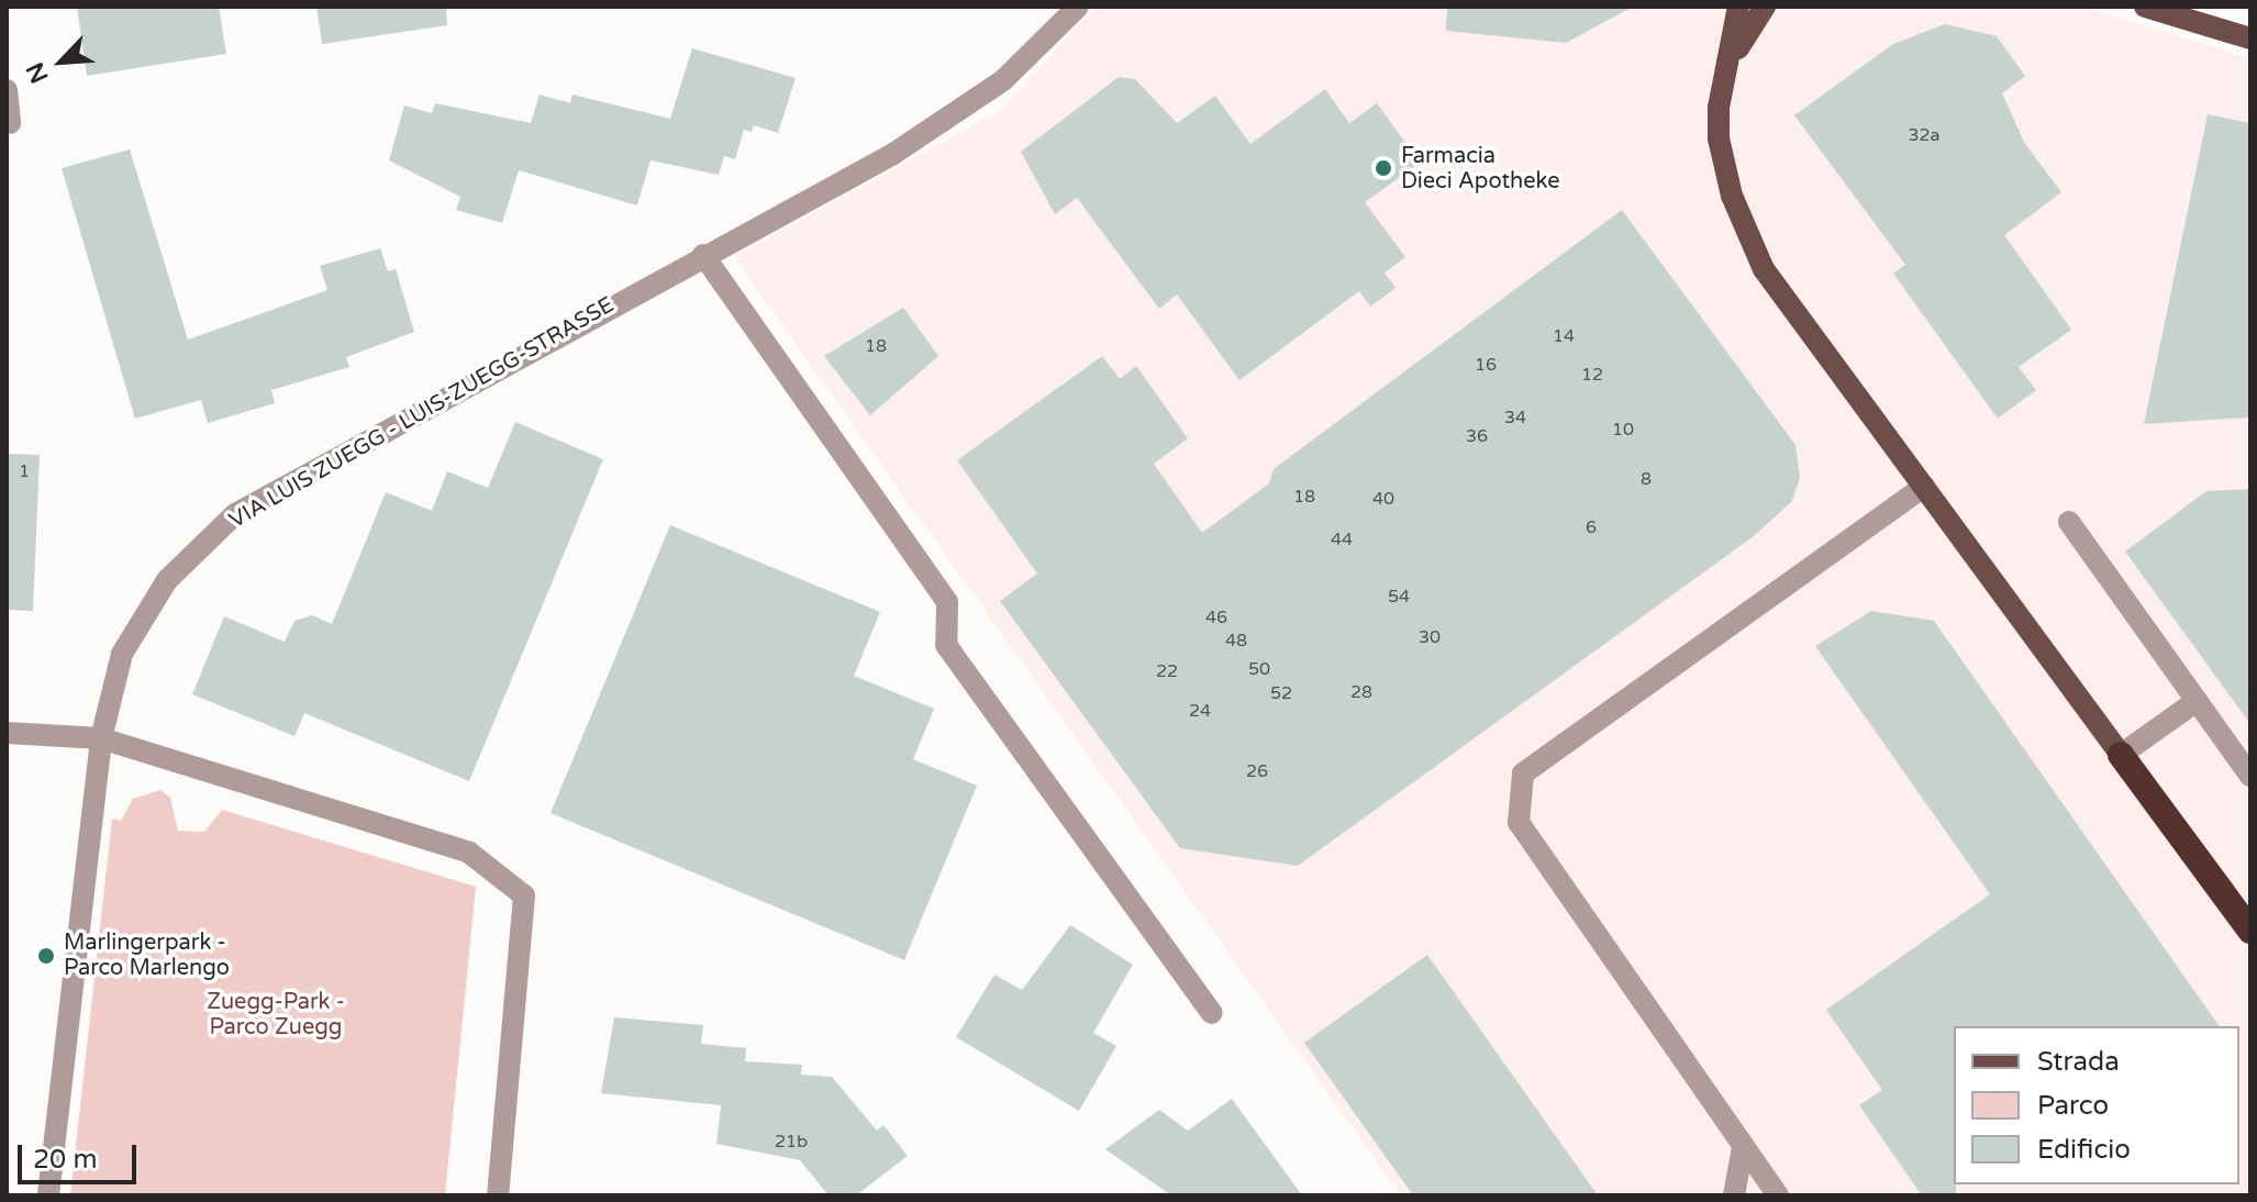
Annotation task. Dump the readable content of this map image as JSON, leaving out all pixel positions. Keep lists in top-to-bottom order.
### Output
{
  "streets": {
    "street": ["VIA LUIS ZUEGG - LUIS-ZUEGG-STRASSE"]
  },
  "parks": ["Zuegg-Park - Parco Zuegg"],
  "places": ["Farmacia Dieci Apotheke", "Marlingerpark - Parco Marlengo"],
  "house_numbers": [
    "32a",
    "14",
    "18",
    "16",
    "12",
    "34",
    "10",
    "36",
    "1",
    "8",
    "18",
    "40",
    "6",
    "44",
    "54",
    "46",
    "30",
    "48",
    "50",
    "22",
    "28",
    "52",
    "24",
    "26",
    "21b"
  ],
  "legend": ["Strada", "Parco", "Edificio"],
  "scale_bar": "20 m",
  "north": "bottom left"
}
